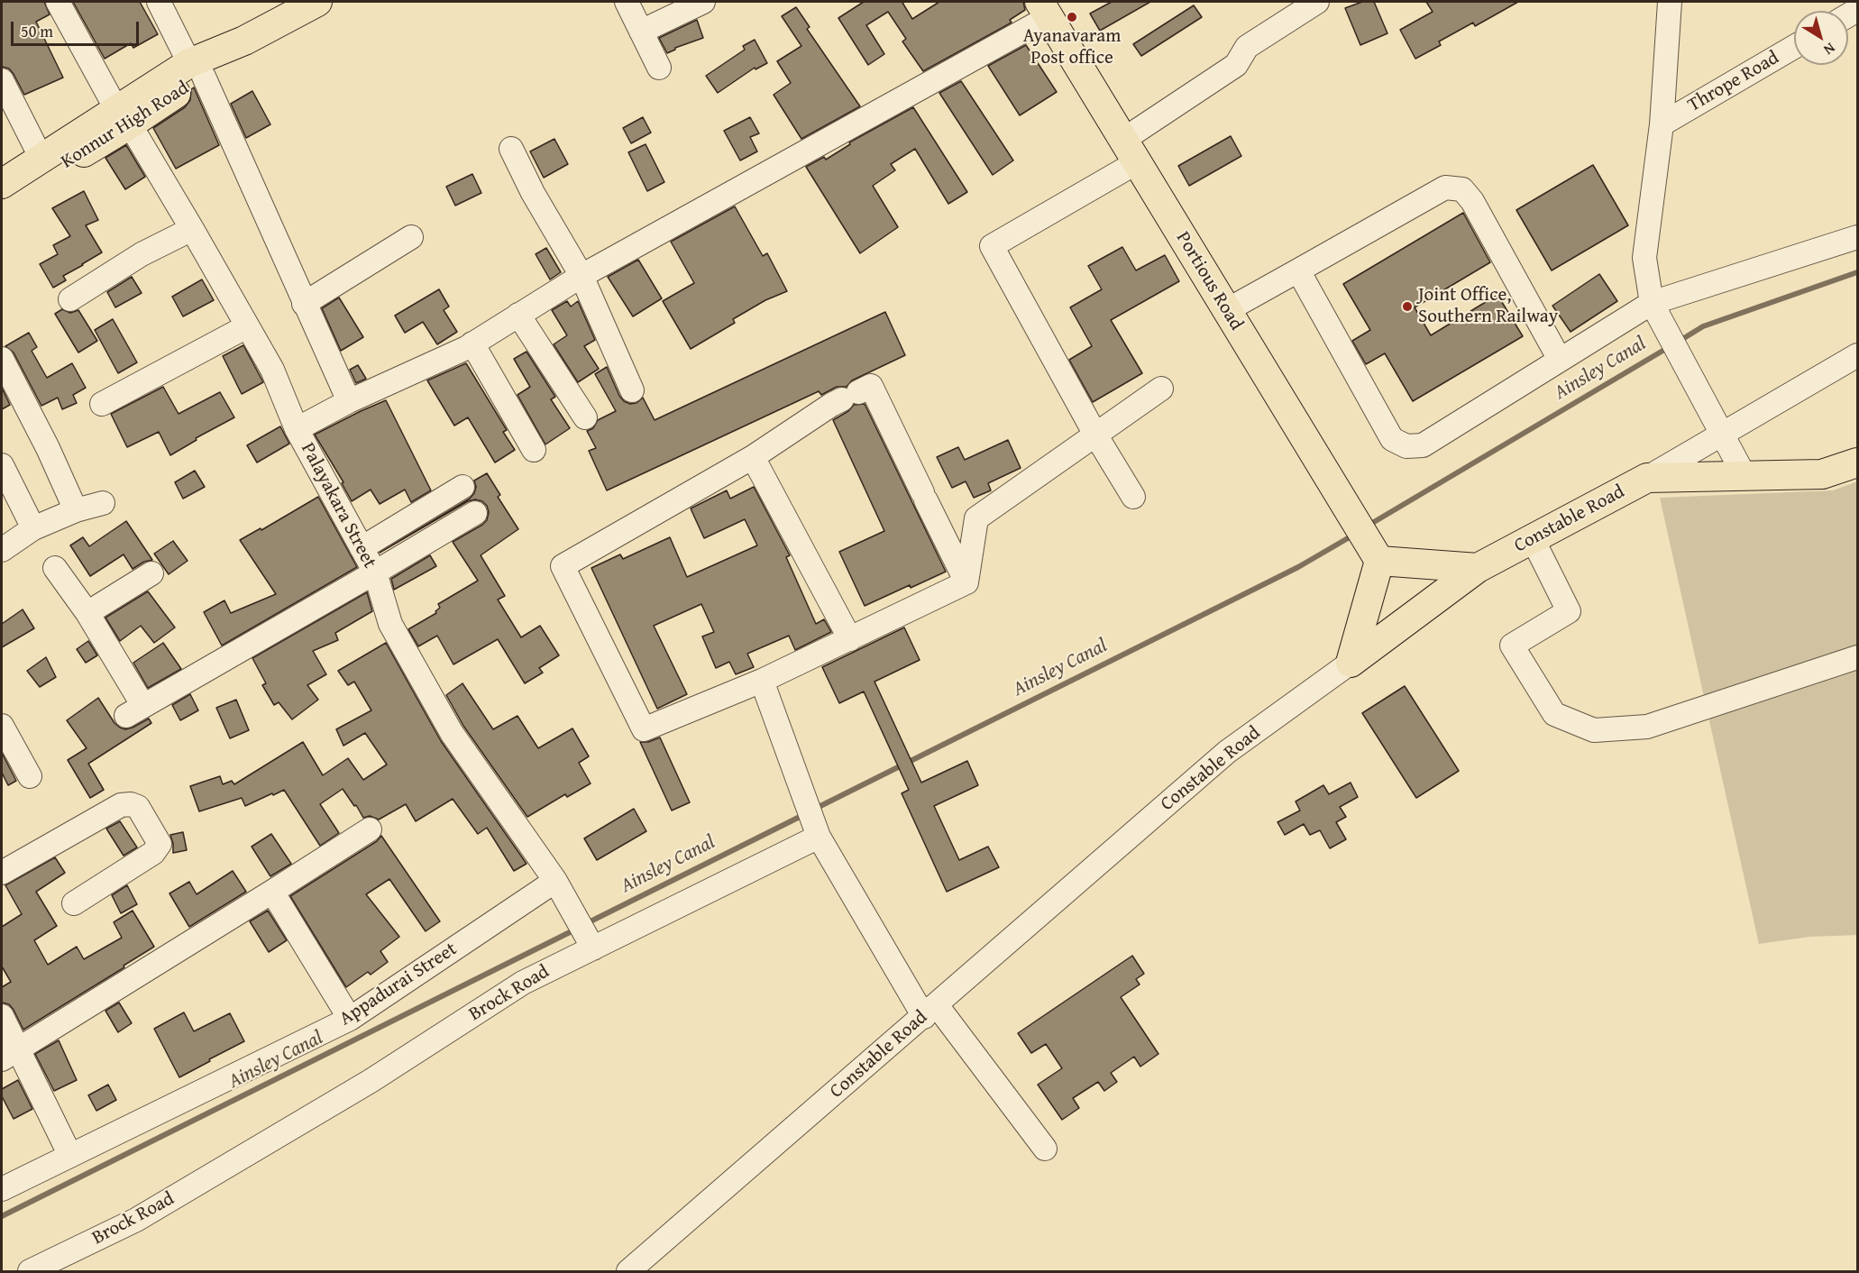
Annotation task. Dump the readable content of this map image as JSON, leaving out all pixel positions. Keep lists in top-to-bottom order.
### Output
{
  "streets": {
    "main road": ["Konnur High Road", "Portious Road", "Constable Road"],
    "street": [
      "Thrope Road",
      "Palayakara Street",
      "Appadurai Street",
      "Brock Road"
    ]
  },
  "crossings": [
    ["Konnur High Road", "Palayakara Street"],
    ["Palayakara Street", "Appadurai Street"],
    ["Palayakara Street", "Brock Road"]
  ],
  "water": ["Ainsley Canal"],
  "places": ["Ayanavaram Post office", "Joint Office, Southern Railway"],
  "scale_bar": "50 m",
  "north": "bottom right"
}
